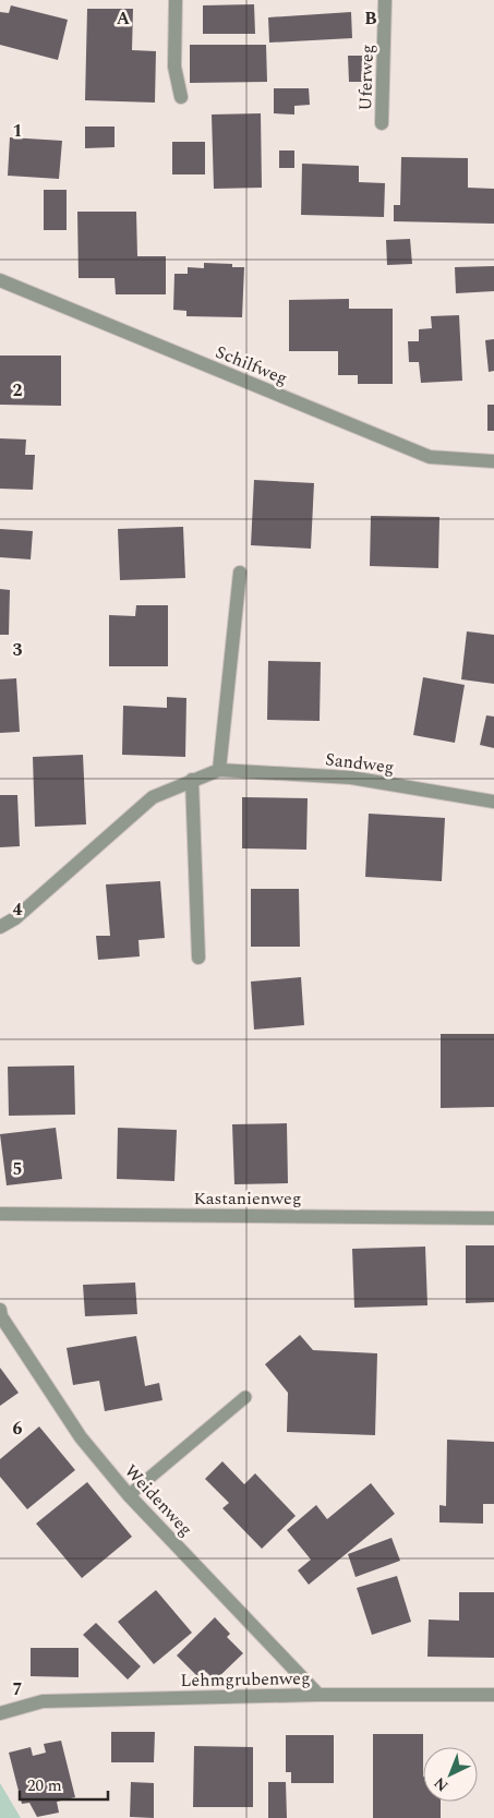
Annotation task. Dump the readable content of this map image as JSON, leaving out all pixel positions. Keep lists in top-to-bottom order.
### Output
{
  "streets": {
    "street": [
      "Uferweg",
      "Schilfweg",
      "Sandweg",
      "Kastanienweg",
      "Weidenweg",
      "Lehmgrubenweg"
    ]
  },
  "crossings": [
    ["Weidenweg", "Lehmgrubenweg"]
  ],
  "scale_bar": "20 m",
  "north": "bottom left",
  "grid": {
    "columns": ["A", "B"],
    "rows": [
      "1",
      "2",
      "3",
      "4",
      "5",
      "6",
      "7"
    ]
  }
}
